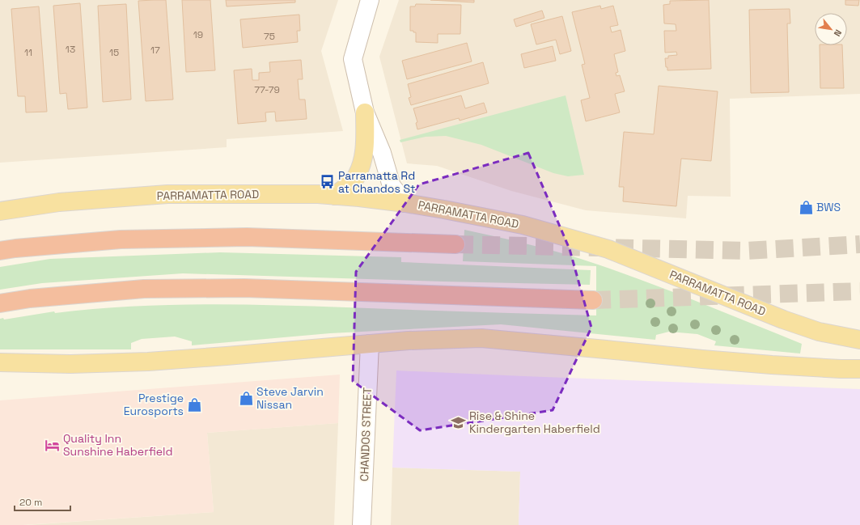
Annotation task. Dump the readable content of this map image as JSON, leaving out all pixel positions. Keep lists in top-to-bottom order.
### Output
{
  "streets": {
    "main road": ["PARRAMATTA ROAD"],
    "street": ["CHANDOS STREET"]
  },
  "places": {
    "bus stop": ["Parramatta Rd at Chandos St"],
    "shop": ["BWS", "Steve Jarvin Nissan", "Prestige Eurosports"],
    "school or university": ["Rise & Shine Kindergarten Haberfield"],
    "hotel": ["Quality Inn Sunshine Haberfield"]
  },
  "house_numbers": [
    "19",
    "75",
    "13",
    "17",
    "11",
    "15",
    "77-79"
  ],
  "scale_bar": "20 m",
  "north": "bottom right"
}
